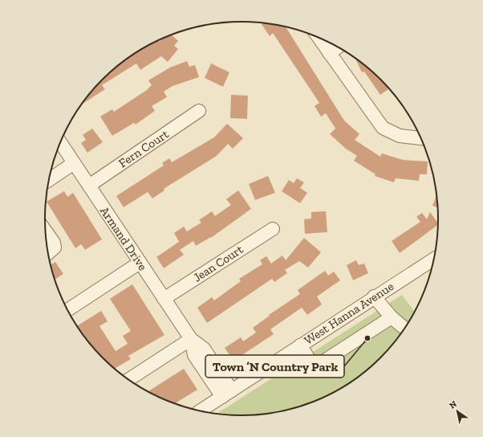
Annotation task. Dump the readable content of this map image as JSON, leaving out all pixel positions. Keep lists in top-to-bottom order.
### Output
{
  "streets": {
    "street": [
      "Fern Court",
      "Armand Drive",
      "Jean Court",
      "West Hanna Avenue"
    ]
  },
  "crossings": [
    ["Fern Court", "Armand Drive"],
    ["Armand Drive", "Jean Court"],
    ["Armand Drive", "West Hanna Avenue"]
  ],
  "places": ["Town ’N Country Park"],
  "north": "top left"
}
